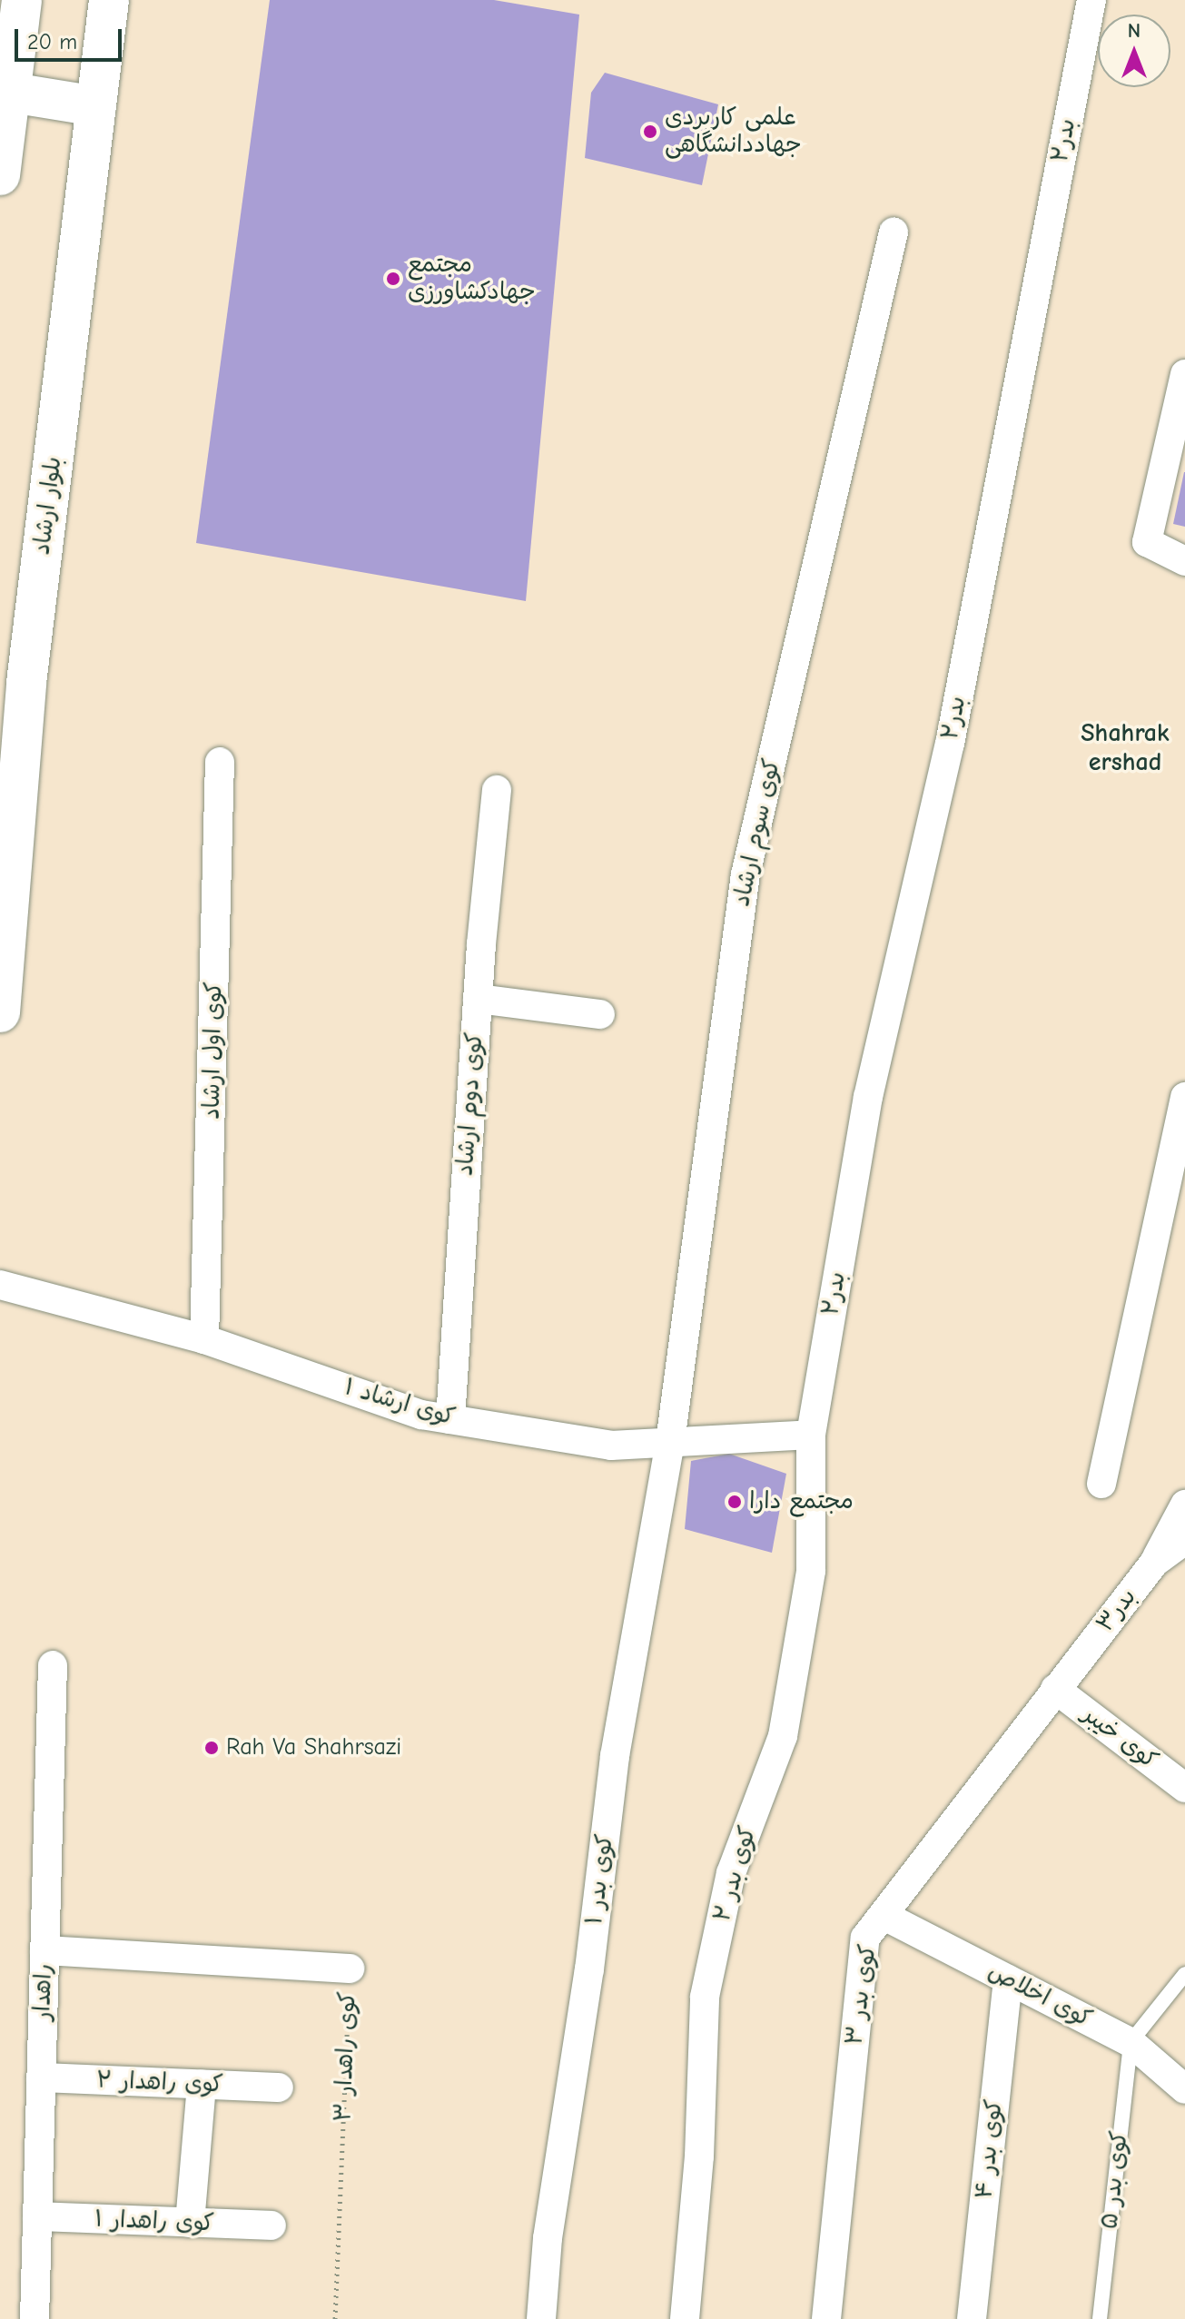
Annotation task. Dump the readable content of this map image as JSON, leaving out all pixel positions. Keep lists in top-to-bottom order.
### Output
{
  "streets": {
    "main road": ["بلوار ارشاد"],
    "street": [
      "بدر۲",
      "کوی سوم ارشاد",
      "کوی اول ارشاد",
      "کوی دوم ارشاد",
      "کوی ارشاد ۱",
      "بدر۳",
      "کوی خیبر",
      "کوی بدر ۲",
      "کوی بدر ۱",
      "راهدار",
      "کوی بدر ۳",
      "کوی اخلاص",
      "کوی راهدار ۳",
      "کوی راهدار ۲",
      "کوی بدر ۴",
      "کوی راهدار ۱"
    ],
    "lane": ["کوی بدر ۵"]
  },
  "crossings": [
    ["بدر۲", "کوی ارشاد ۱"],
    ["بدر۲", "کوی بدر ۲"],
    ["کوی سوم ارشاد", "کوی ارشاد ۱"],
    ["کوی سوم ارشاد", "کوی بدر ۱"],
    ["کوی اول ارشاد", "کوی ارشاد ۱"],
    ["کوی دوم ارشاد", "کوی ارشاد ۱"],
    ["کوی ارشاد ۱", "کوی بدر ۲"],
    ["کوی ارشاد ۱", "کوی بدر ۱"],
    ["بدر۳", "کوی خیبر"],
    ["بدر۳", "کوی بدر ۳"],
    ["کوی خیبر", "کوی بدر ۳"],
    ["راهدار", "کوی راهدار ۳"],
    ["راهدار", "کوی راهدار ۲"],
    ["راهدار", "کوی راهدار ۱"],
    ["کوی بدر ۳", "کوی اخلاص"],
    ["کوی اخلاص", "کوی بدر ۴"],
    ["کوی اخلاص", "کوی بدر ۵"]
  ],
  "districts": ["Shahrak ershad"],
  "places": [
    "علمی کاربردی جهاددانشگاهی",
    "مجتمع جهادکشاورزی",
    "مجتمع دارا",
    "Rah Va Shahrsazi"
  ],
  "scale_bar": "20 m",
  "north": "top"
}
